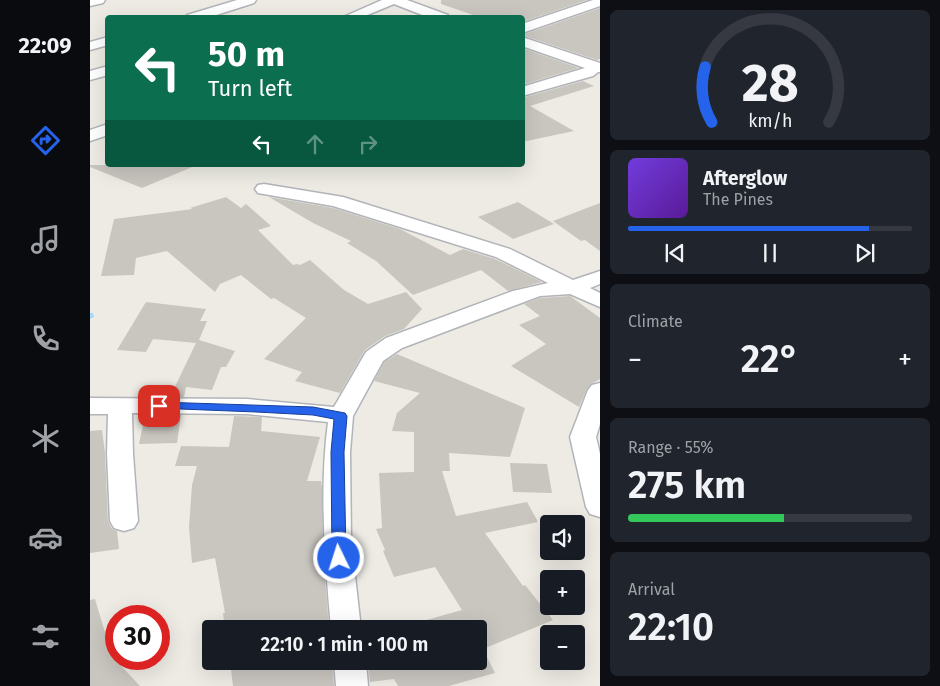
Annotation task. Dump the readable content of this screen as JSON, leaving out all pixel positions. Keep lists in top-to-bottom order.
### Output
{
  "page": {
    "tabs": "22:09",
    "turn": ["50 m", "Turn left"],
    "song": ["Afterglow", "The Pines"],
    "tile": [
      "Climate",
      ["Range · 55%", "275 km"],
      ["Arrival", "22:10"]
    ],
    "heat": ["−", "22°", "+"],
    "map_buttons": ["+", "−"],
    "limit": "30",
    "trip": "22:10 · 1 min · 100 m",
    "gauge": ["28", "km/h"]
  }
}
